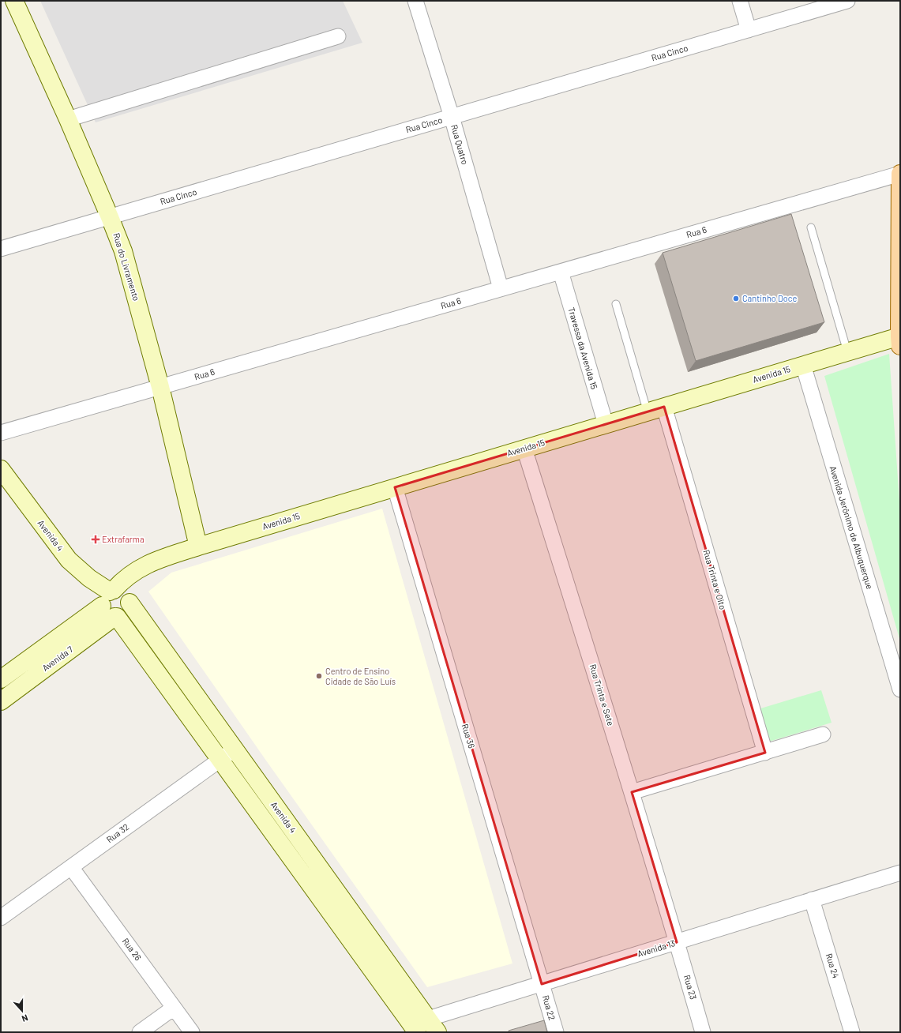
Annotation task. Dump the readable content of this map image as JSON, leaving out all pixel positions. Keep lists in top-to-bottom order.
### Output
{
  "streets": {
    "main road": [
      "Rua do Livramento",
      "Avenida 15",
      "Avenida 4",
      "Avenida 7"
    ],
    "street": [
      "Rua Cinco",
      "Rua Quatro",
      "Rua 6",
      "Travessa da Avenida 15",
      "Avenida Jerônimo de Albuquerque",
      "Rua Trinta e Oito",
      "Rua Trinta e Sete",
      "Rua 36",
      "Rua 32",
      "Avenida 13",
      "Rua 26",
      "Rua 24",
      "Rua 23",
      "Rua 22"
    ]
  },
  "crossings": [
    ["Rua Cinco", "Rua Quatro"],
    ["Rua Cinco", "Rua do Livramento"],
    ["Rua Quatro", "Rua 6"],
    ["Rua 6", "Rua do Livramento"],
    ["Rua 6", "Travessa da Avenida 15"],
    ["Rua do Livramento", "Avenida 15"],
    ["Travessa da Avenida 15", "Avenida 15"],
    ["Avenida 15", "Avenida Jerônimo de Albuquerque"],
    ["Avenida 15", "Avenida 4"],
    ["Avenida 15", "Rua Trinta e Oito"],
    ["Avenida 15", "Avenida 7"],
    ["Avenida 15", "Rua Trinta e Sete"],
    ["Avenida 15", "Rua 36"],
    ["Avenida 4", "Avenida 7"],
    ["Avenida 4", "Rua 32"],
    ["Avenida 4", "Avenida 13"],
    ["Rua Trinta e Sete", "Avenida 13"],
    ["Rua Trinta e Sete", "Rua 23"],
    ["Rua 36", "Avenida 13"],
    ["Rua 36", "Rua 22"],
    ["Rua 32", "Rua 26"],
    ["Avenida 13", "Rua 24"],
    ["Avenida 13", "Rua 23"],
    ["Avenida 13", "Rua 22"]
  ],
  "places": {
    "other": ["Cantinho Doce", "Centro de Ensino Cidade de São Luís"],
    "health": ["Extrafarma"]
  },
  "north": "bottom"
}
